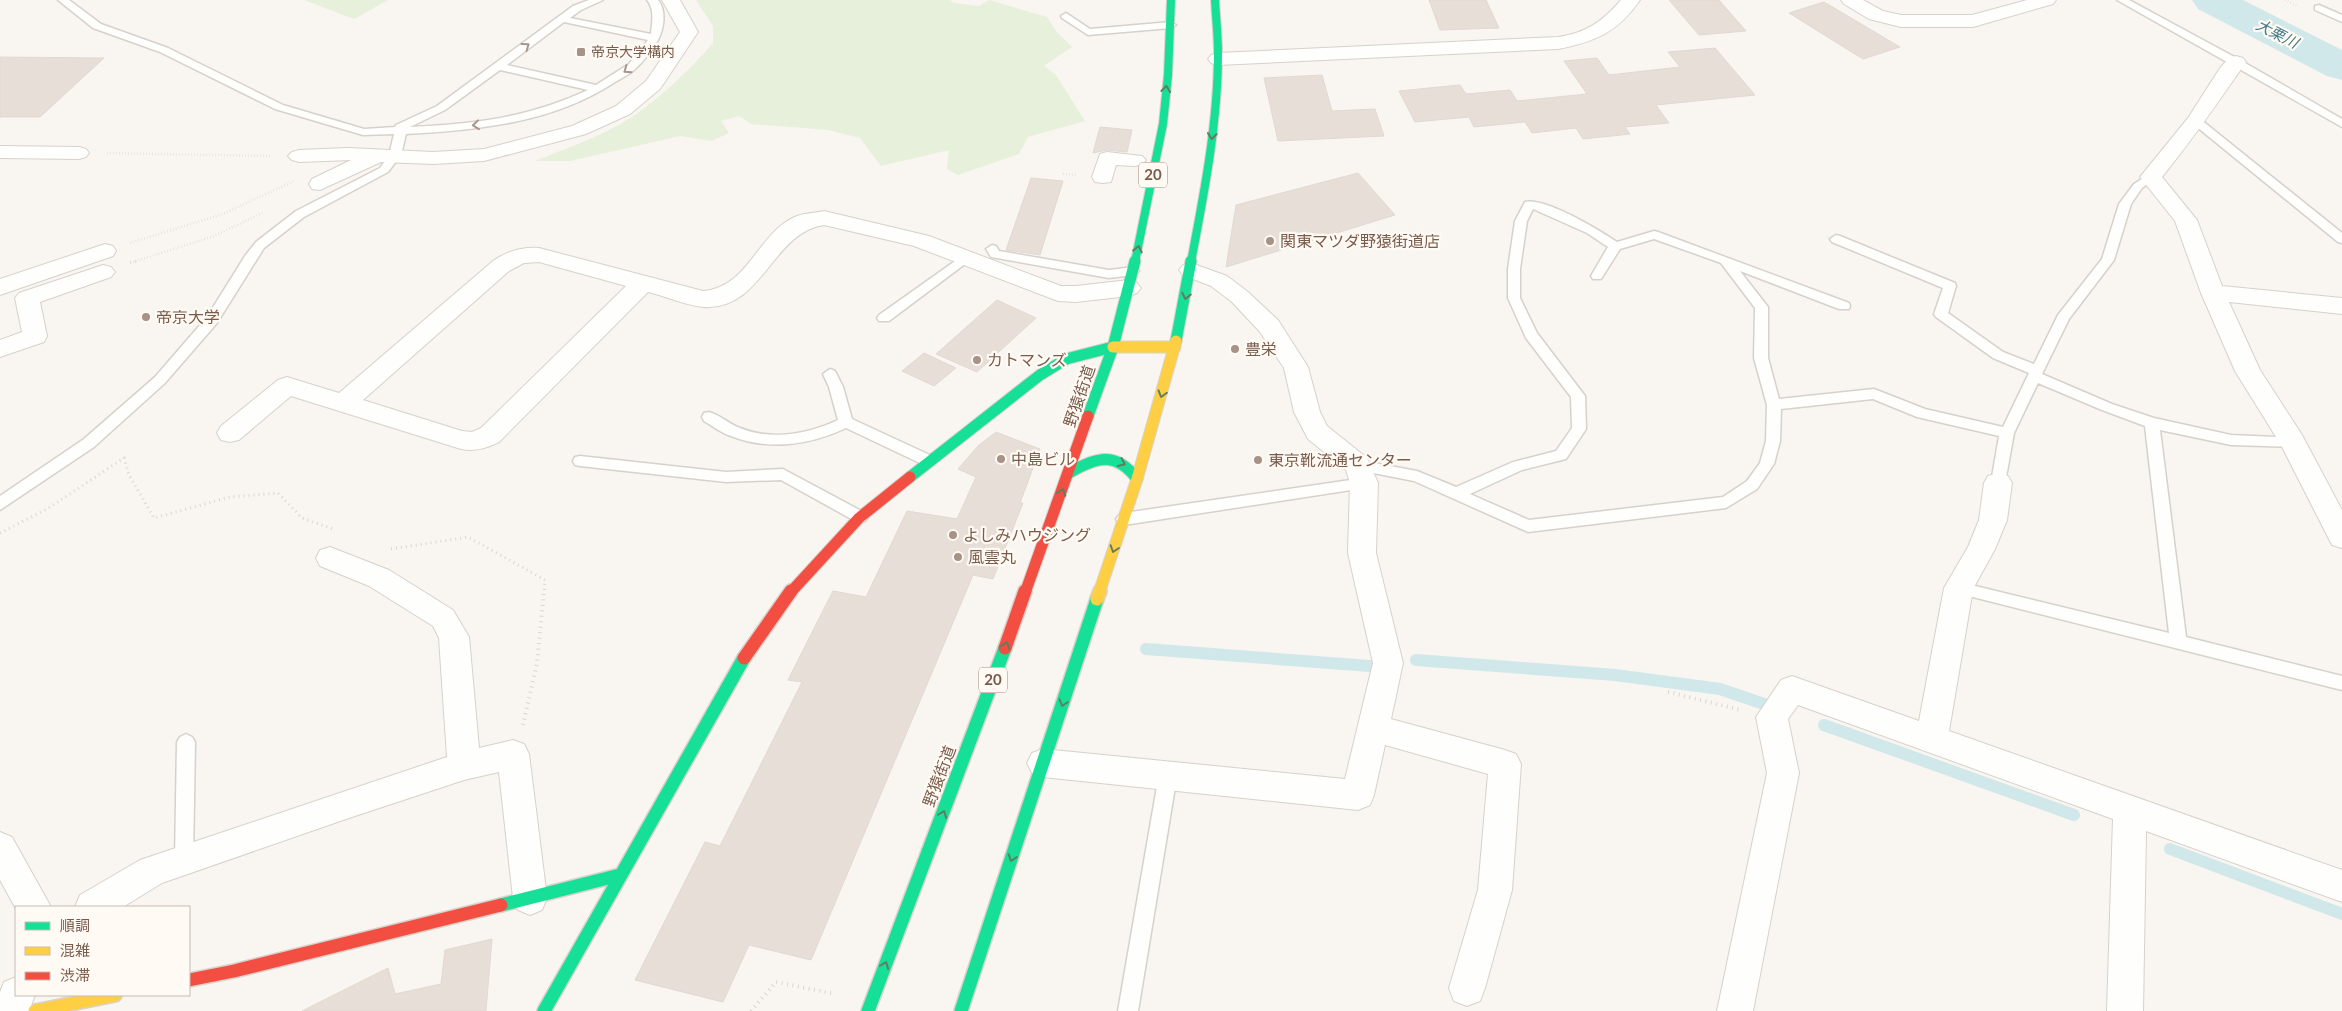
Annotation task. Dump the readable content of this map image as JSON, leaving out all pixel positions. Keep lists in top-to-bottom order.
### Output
{
  "streets": {
    "main road": ["20", "野猿街道"]
  },
  "water": ["大栗川"],
  "places": {
    "transit": ["帝京大学構内"],
    "other": [
      "関東マツダ野猿街道店",
      "帝京大学",
      "豊栄",
      "カトマンズ",
      "中島ビル",
      "東京靴流通センター",
      "よしみハウジング",
      "風雲丸"
    ]
  },
  "legend": ["順調", "混雑", "渋滞"]
}
